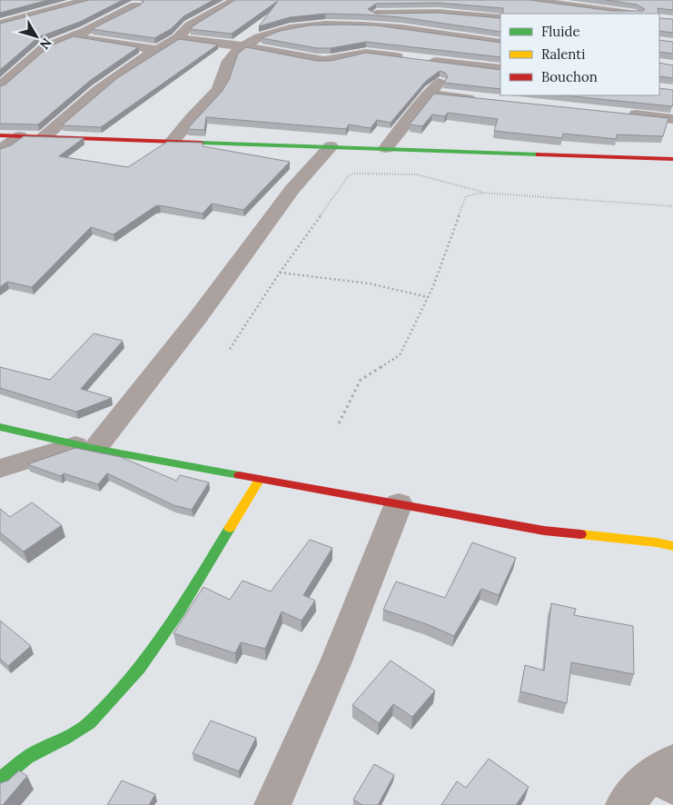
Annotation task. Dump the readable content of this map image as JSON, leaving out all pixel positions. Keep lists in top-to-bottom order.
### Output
{
  "legend": ["Fluide", "Ralenti", "Bouchon"],
  "north": "bottom right"
}
